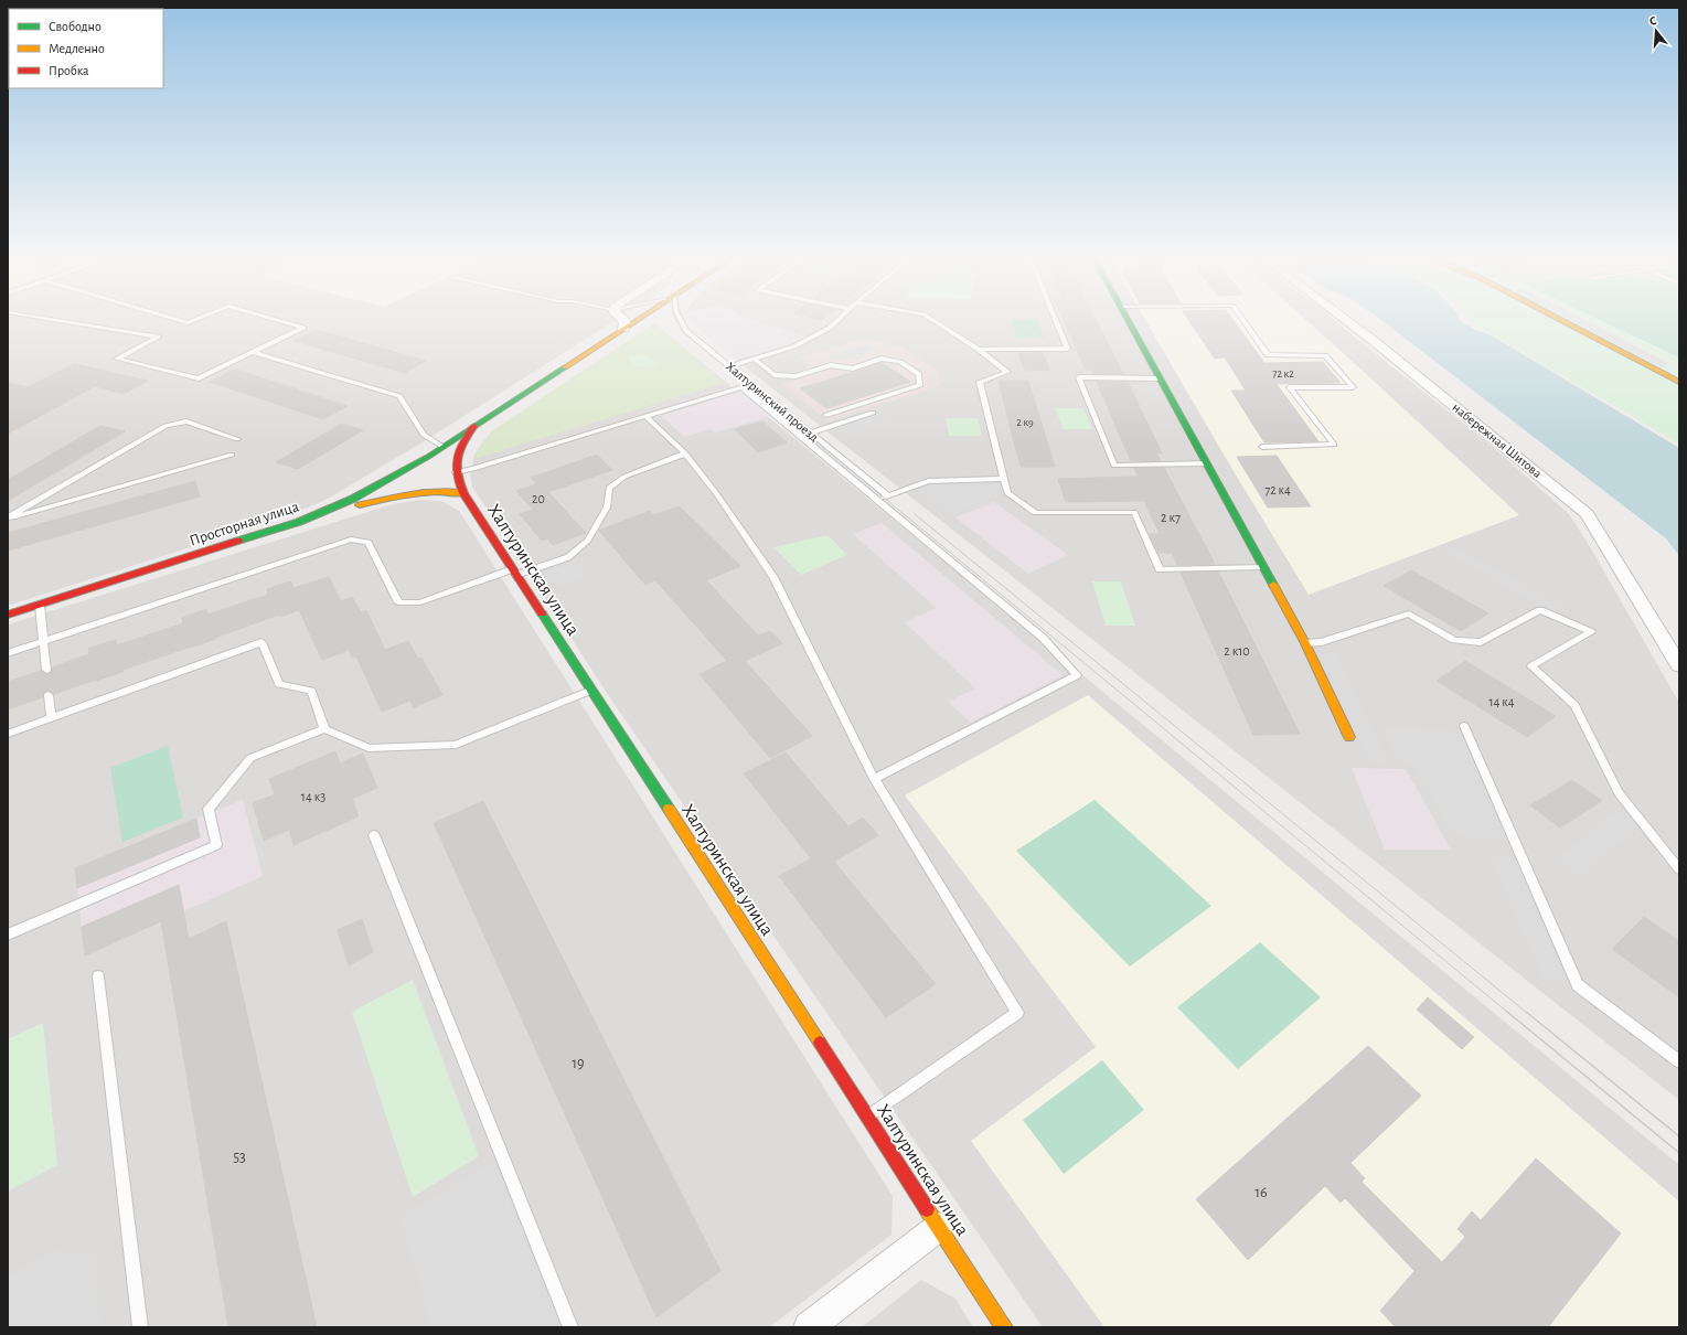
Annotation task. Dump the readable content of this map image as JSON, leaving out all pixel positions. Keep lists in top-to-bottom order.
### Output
{
  "streets": {
    "street": ["набережная Шитова", "Просторная улица", "Халтуринская улица"],
    "lane": ["Халтуринский проезд"]
  },
  "house_numbers": [
    "72 к2",
    "2 к9",
    "72 к4",
    "20",
    "2 к7",
    "2 к10",
    "14 к4",
    "14 к3",
    "19",
    "53",
    "16"
  ],
  "legend": ["Свободно", "Медленно", "Пробка"],
  "north": "top"
}
